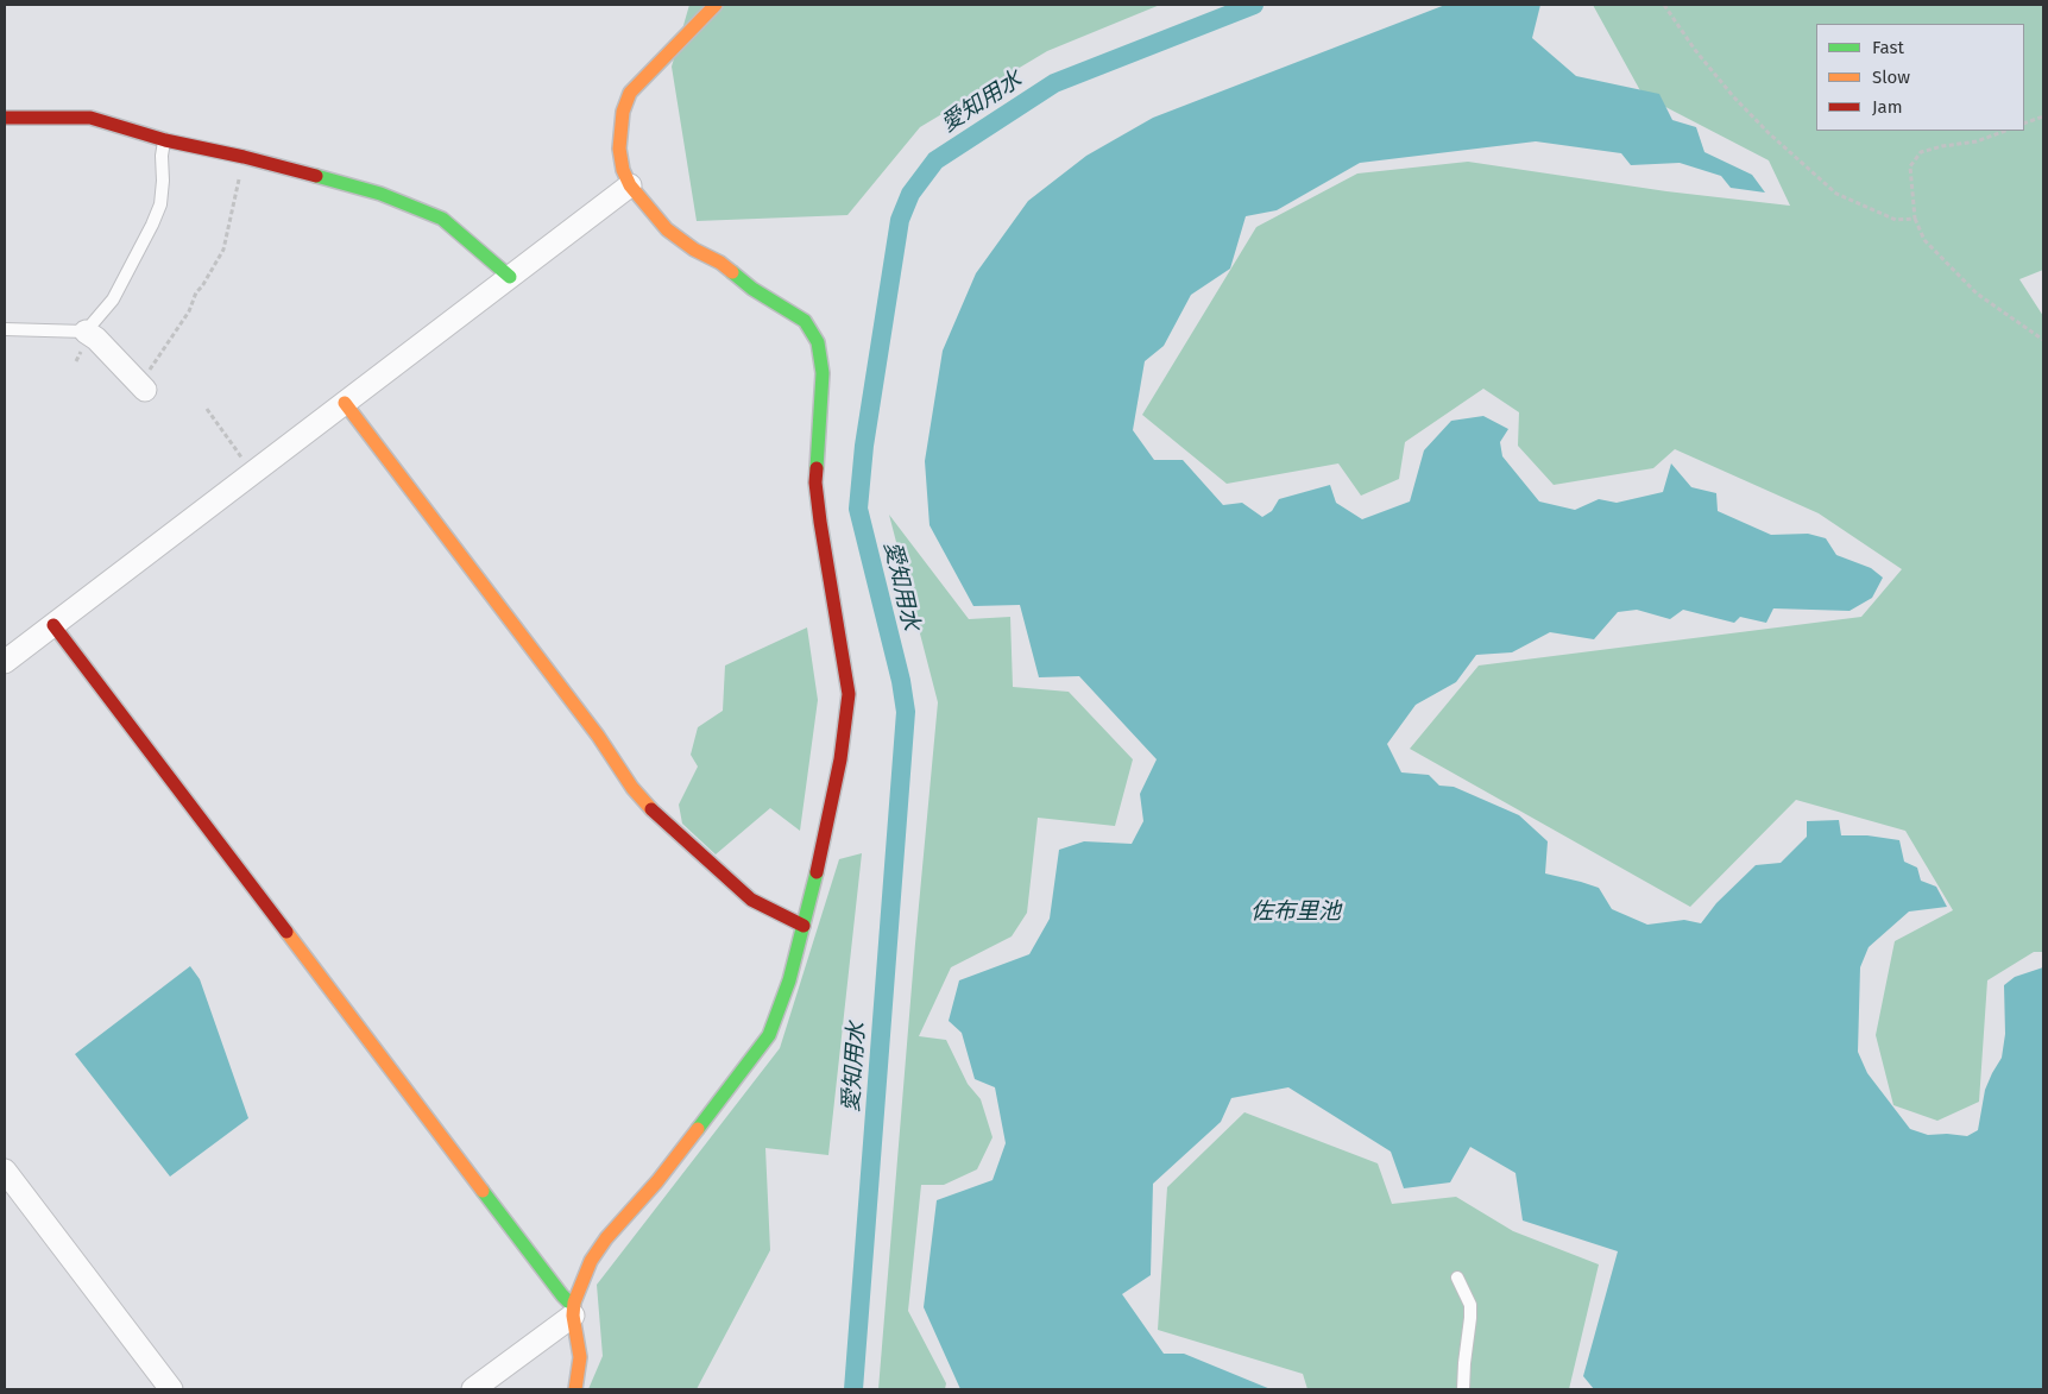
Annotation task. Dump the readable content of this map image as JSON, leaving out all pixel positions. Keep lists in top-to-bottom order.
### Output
{
  "water": ["愛知用水", "佐布里池"],
  "legend": ["Fast", "Slow", "Jam"]
}
